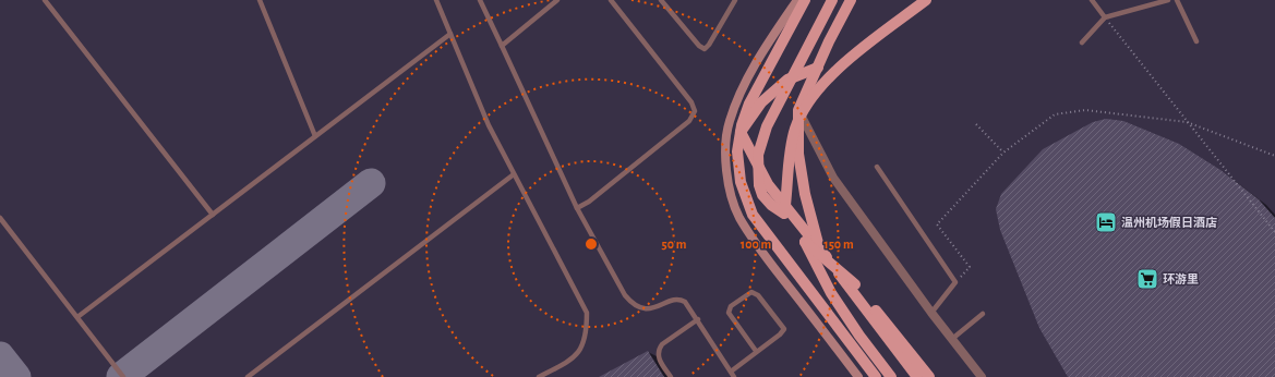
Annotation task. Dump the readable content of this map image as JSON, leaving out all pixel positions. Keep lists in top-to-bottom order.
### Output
{
  "places": {
    "hotel": ["温州机场假日酒店"],
    "supermarket": ["环游里"]
  },
  "rings": ["50 m", "100 m", "150 m"]
}
